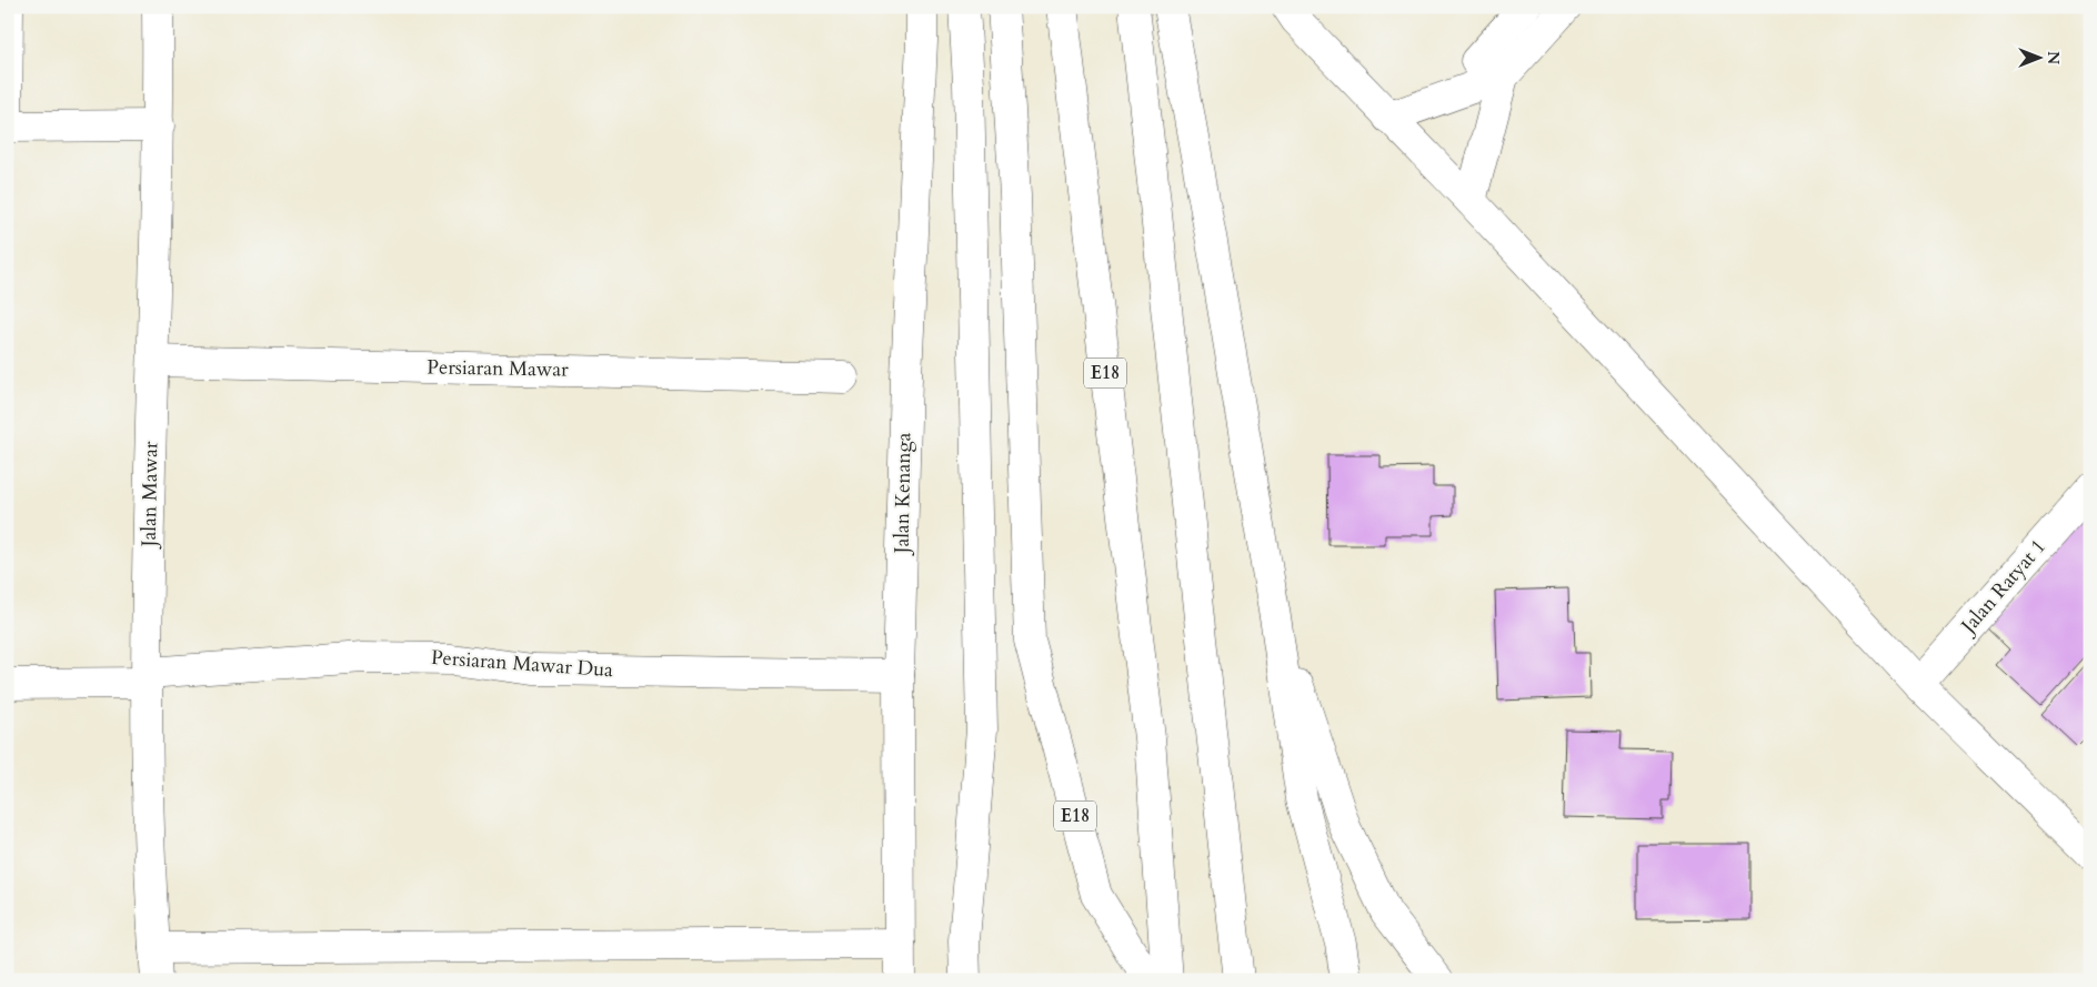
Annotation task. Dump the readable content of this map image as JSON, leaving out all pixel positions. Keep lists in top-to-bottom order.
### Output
{
  "streets": {
    "main road": [
      "Persiaran Mawar",
      "E18",
      "Jalan Kenanga",
      "Jalan Mawar",
      "Jalan Ratyat 1",
      "Persiaran Mawar Dua"
    ]
  },
  "crossings": [
    ["Persiaran Mawar", "Jalan Mawar"],
    ["Jalan Kenanga", "Persiaran Mawar Dua"],
    ["Jalan Mawar", "Persiaran Mawar Dua"]
  ],
  "north": "right"
}
